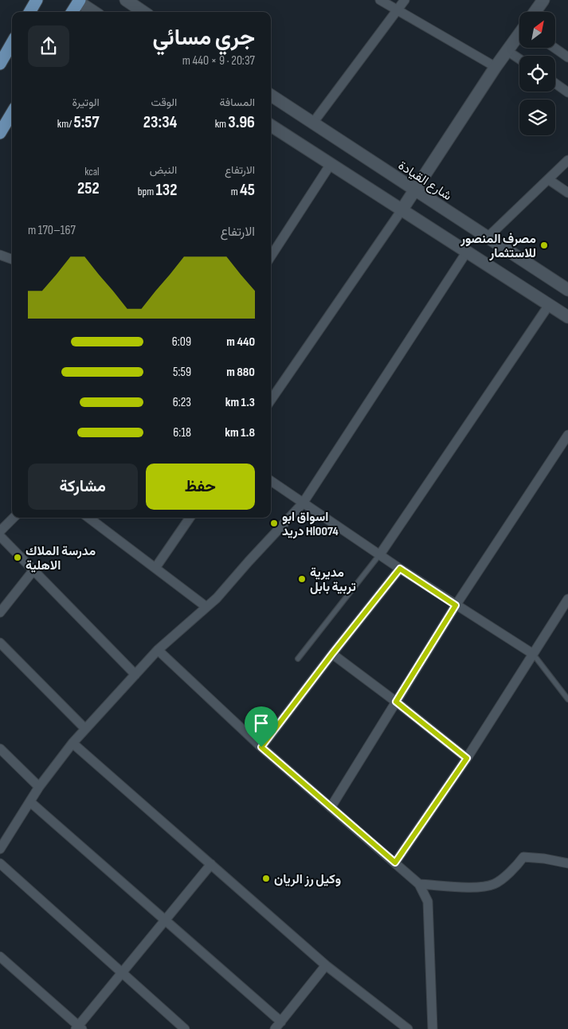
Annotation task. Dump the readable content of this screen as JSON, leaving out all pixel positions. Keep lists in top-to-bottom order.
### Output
{
  "streets": {
    "street": ["شارع القيادة"]
  },
  "places": [
    "مصرف المنصور للاستثمار",
    "اسواق ابو دريد Hl0074",
    "مدرسة الملاك الاهلية",
    "مديرية تربية بابل",
    "وكيل رز الريان"
  ],
  "north": "top right",
  "page": {
    "heading": ["جري مسائي", "20:37 · 9 × 440 m"],
    "stats": [
      ["المسافة", "3.96 km"],
      ["الوقت", "23:34"],
      ["الوتيرة", "5:57 /km"],
      ["الارتفاع", "45 m"],
      ["النبض", "132 bpm"],
      ["kcal", "252"]
    ],
    "chart": ["الارتفاع", "167–170 m"],
    "list": [
      {
        "name": "440 m",
        "note": "6:09"
      },
      {
        "name": "880 m",
        "note": "5:59"
      },
      {
        "name": "1.3 km",
        "note": "6:23"
      },
      {
        "name": "1.8 km",
        "note": "6:18"
      }
    ],
    "buttons": ["حفظ", "مشاركة"]
  }
}
